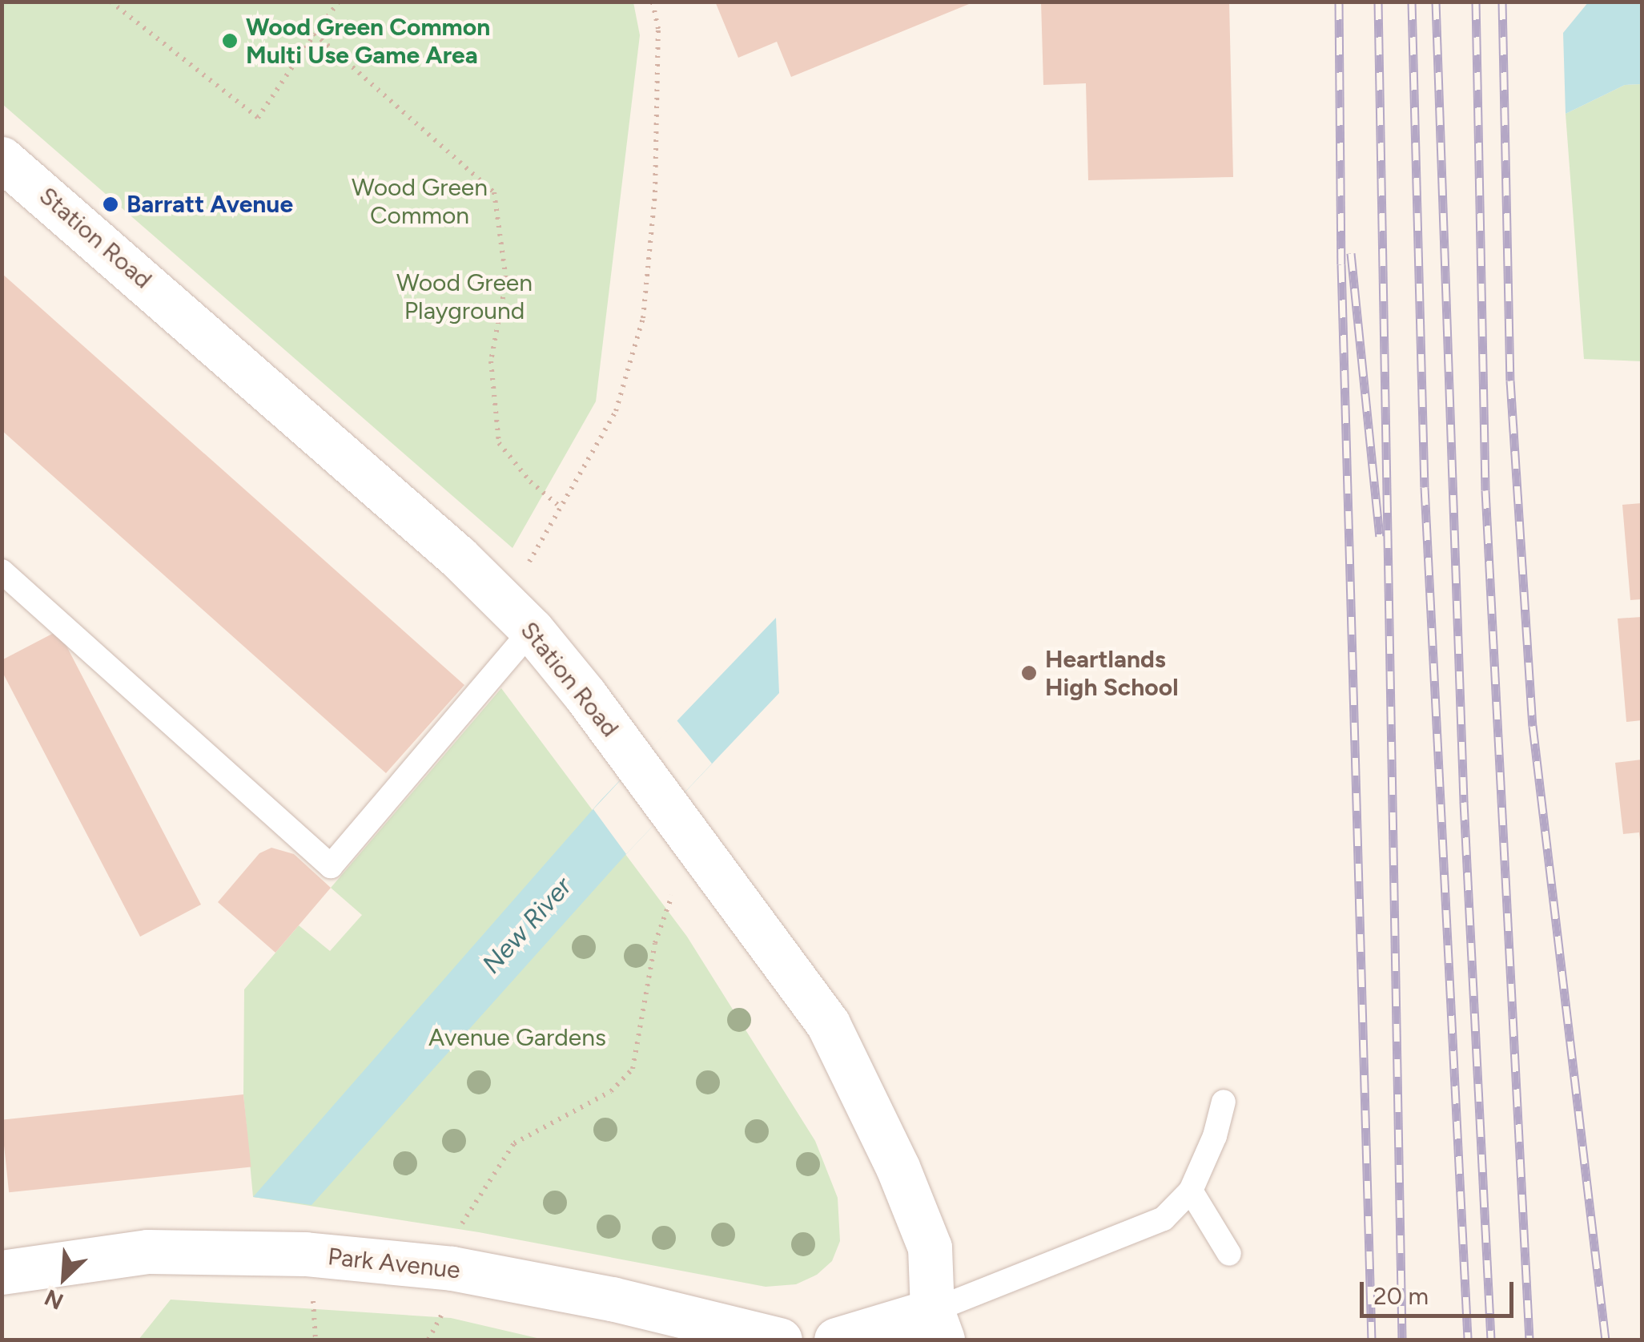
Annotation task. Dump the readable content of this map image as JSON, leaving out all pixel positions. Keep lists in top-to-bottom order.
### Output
{
  "streets": {
    "main road": ["Station Road", "Park Avenue"]
  },
  "water": ["New River"],
  "parks": ["Wood Green Common", "Wood Green Playground", "Avenue Gardens"],
  "places": ["Wood Green Common Multi Use Game Area", "Barratt Avenue", "Heartlands High School"],
  "scale_bar": "20 m",
  "north": "bottom left"
}
